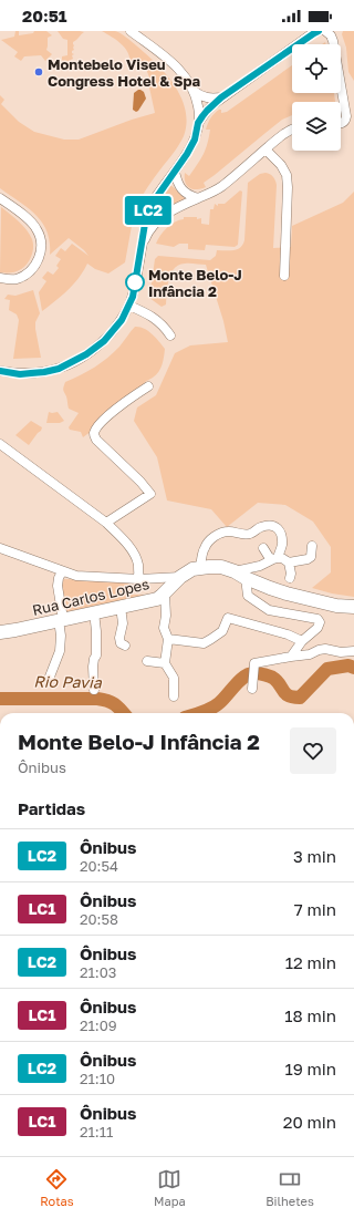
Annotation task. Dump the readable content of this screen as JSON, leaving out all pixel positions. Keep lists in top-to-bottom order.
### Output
{
  "streets": {
    "street": ["Rua Carlos Lopes"]
  },
  "water": ["Rio Pavia"],
  "places": ["Montebelo Viseu Congress Hotel & Spa", "Monte Belo-J Infância 2"],
  "lines": ["bus line LC2"],
  "page": {
    "status": "20:51",
    "on_map": "LC2",
    "heading": [
      ["Monte Belo-J Infância 2", "Ônibus"],
      "Partidas"
    ],
    "list": [
      {
        "mark": "LC2",
        "name": "Ônibus",
        "note": "20:54",
        "value": "3 min"
      },
      {
        "mark": "LC1",
        "name": "Ônibus",
        "note": "20:58",
        "value": "7 min"
      },
      {
        "mark": "LC2",
        "name": "Ônibus",
        "note": "21:03",
        "value": "12 min"
      },
      {
        "mark": "LC1",
        "name": "Ônibus",
        "note": "21:09",
        "value": "18 min"
      },
      {
        "mark": "LC2",
        "name": "Ônibus",
        "note": "21:10",
        "value": "19 min"
      },
      {
        "mark": "LC1",
        "name": "Ônibus",
        "note": "21:11",
        "value": "20 min"
      }
    ],
    "tabs": ["Rotas", "Mapa", "Bilhetes"]
  }
}
